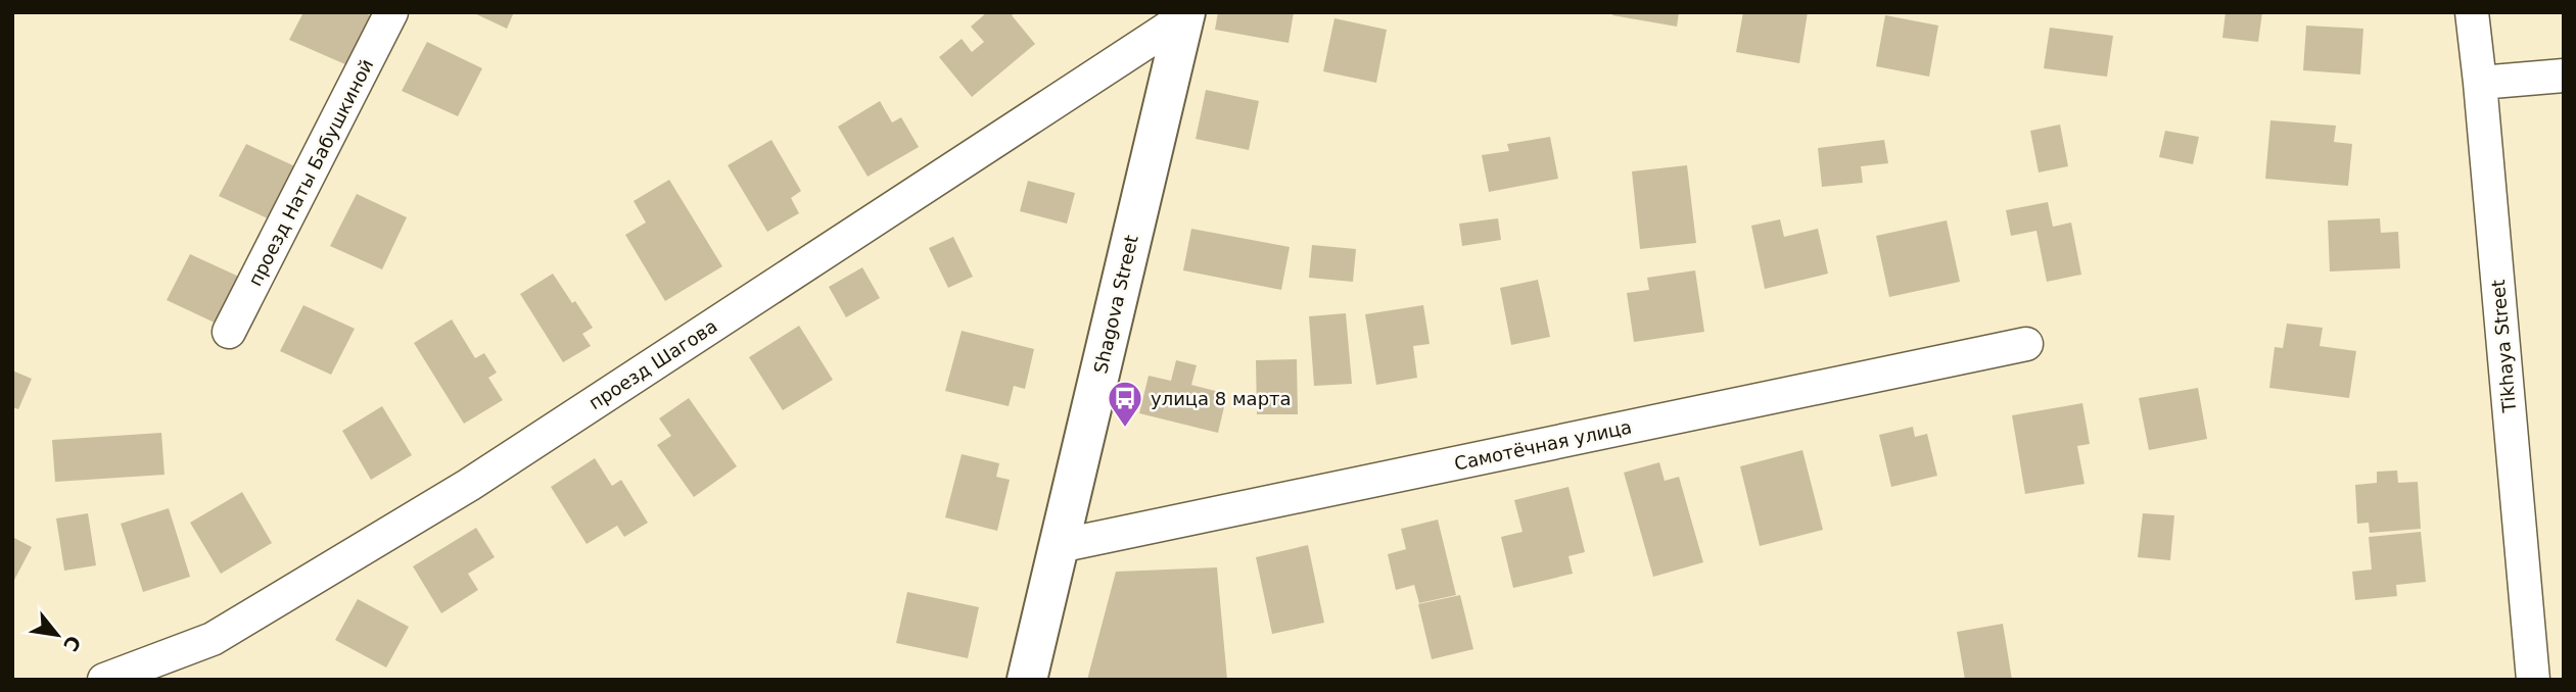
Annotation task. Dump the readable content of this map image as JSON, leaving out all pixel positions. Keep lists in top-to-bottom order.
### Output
{
  "streets": {
    "main road": ["Shagova Street"],
    "street": [
      "проезд Наты Бабушкиной",
      "Tikhaya Street",
      "проезд Шагова",
      "Самотёчная улица"
    ]
  },
  "crossings": [
    ["Shagova Street", "проезд Шагова"],
    ["Shagova Street", "Самотёчная улица"]
  ],
  "places": {
    "bus stop": ["улица 8 марта"]
  },
  "north": "bottom right"
}
